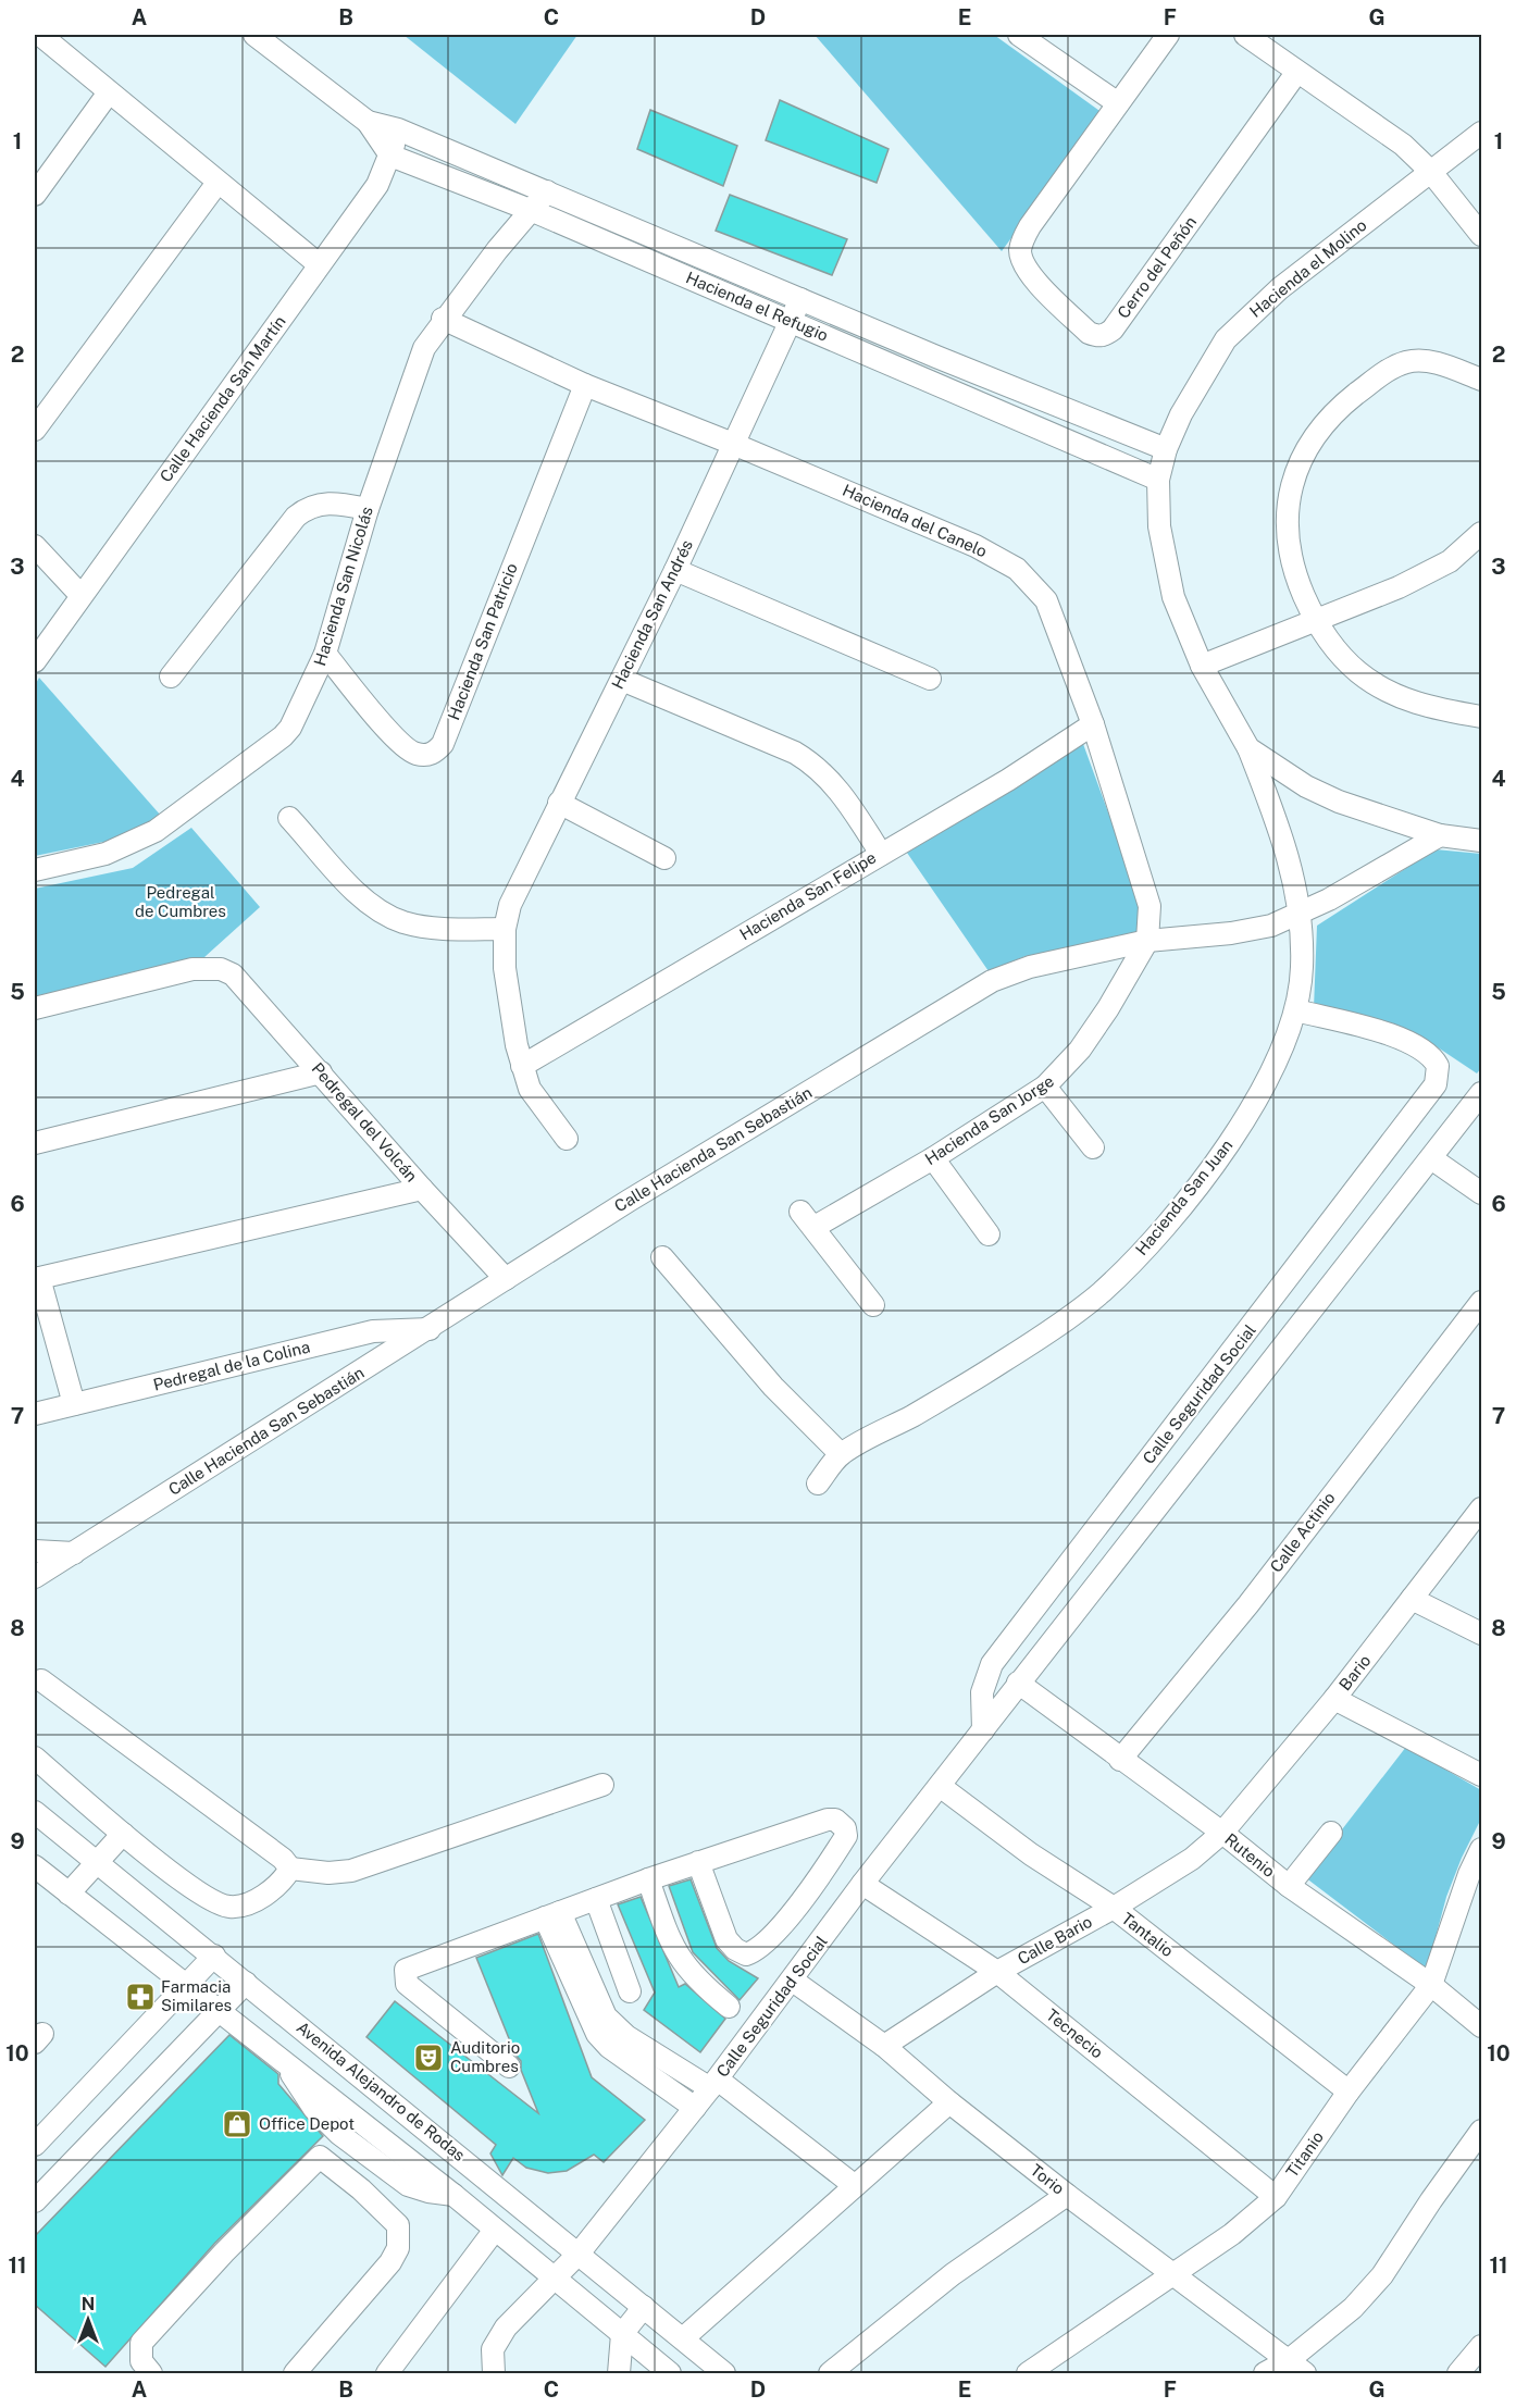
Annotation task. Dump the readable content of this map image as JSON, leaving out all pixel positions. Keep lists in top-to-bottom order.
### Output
{
  "streets": {
    "street": [
      "Cerro del Peñón",
      "Hacienda el Molino",
      "Hacienda el Refugio",
      "Calle Hacienda San Martín",
      "Hacienda del Canelo",
      "Hacienda San Nicolás",
      "Hacienda San Andrés",
      "Hacienda San Patricio",
      "Hacienda San Felipe",
      "Hacienda San Jorge",
      "Pedregal del Volcán",
      "Calle Hacienda San Sebastián",
      "Hacienda San Juan",
      "Pedregal de la Colina",
      "Calle Seguridad Social",
      "Calle Actinio",
      "Bario",
      "Rutenio",
      "Tantalio",
      "Calle Bario",
      "Tecnecio",
      "Avenida Alejandro de Rodas",
      "Titanio",
      "Torio"
    ]
  },
  "crossings": [
    ["Hacienda el Molino", "Hacienda el Refugio"],
    ["Hacienda el Molino", "Calle Hacienda San Sebastián"],
    ["Hacienda el Molino", "Hacienda San Juan"],
    ["Hacienda el Refugio", "Calle Hacienda San Martín"],
    ["Hacienda el Refugio", "Hacienda San Nicolás"],
    ["Hacienda el Refugio", "Hacienda San Andrés"],
    ["Hacienda del Canelo", "Hacienda San Nicolás"],
    ["Hacienda del Canelo", "Hacienda San Andrés"],
    ["Hacienda del Canelo", "Hacienda San Patricio"],
    ["Hacienda del Canelo", "Hacienda San Felipe"],
    ["Hacienda del Canelo", "Hacienda San Jorge"],
    ["Hacienda del Canelo", "Calle Hacienda San Sebastián"],
    ["Hacienda San Nicolás", "Hacienda San Patricio"],
    ["Hacienda San Andrés", "Hacienda San Felipe"],
    ["Hacienda San Jorge", "Calle Hacienda San Sebastián"],
    ["Pedregal del Volcán", "Calle Hacienda San Sebastián"],
    ["Calle Hacienda San Sebastián", "Hacienda San Juan"],
    ["Calle Hacienda San Sebastián", "Pedregal de la Colina"],
    ["Hacienda San Juan", "Calle Seguridad Social"],
    ["Calle Seguridad Social", "Rutenio"],
    ["Calle Seguridad Social", "Tantalio"],
    ["Calle Seguridad Social", "Tecnecio"],
    ["Calle Seguridad Social", "Avenida Alejandro de Rodas"],
    ["Calle Seguridad Social", "Torio"],
    ["Calle Actinio", "Rutenio"],
    ["Bario", "Rutenio"],
    ["Bario", "Calle Bario"],
    ["Rutenio", "Calle Bario"],
    ["Rutenio", "Titanio"],
    ["Tantalio", "Calle Bario"],
    ["Tantalio", "Titanio"],
    ["Calle Bario", "Tecnecio"],
    ["Calle Bario", "Torio"],
    ["Tecnecio", "Titanio"],
    ["Titanio", "Torio"]
  ],
  "parks": ["Pedregal de Cumbres"],
  "places": {
    "pharmacy": ["Farmacia Similares"],
    "theatre": ["Auditorio Cumbres"],
    "shop": ["Office Depot"]
  },
  "north": "top",
  "grid": {
    "columns": [
      "A",
      "B",
      "C",
      "D",
      "E",
      "F",
      "G"
    ],
    "rows": [
      "1",
      "2",
      "3",
      "4",
      "5",
      "6",
      "7",
      "8",
      "9",
      "10",
      "11"
    ]
  }
}
